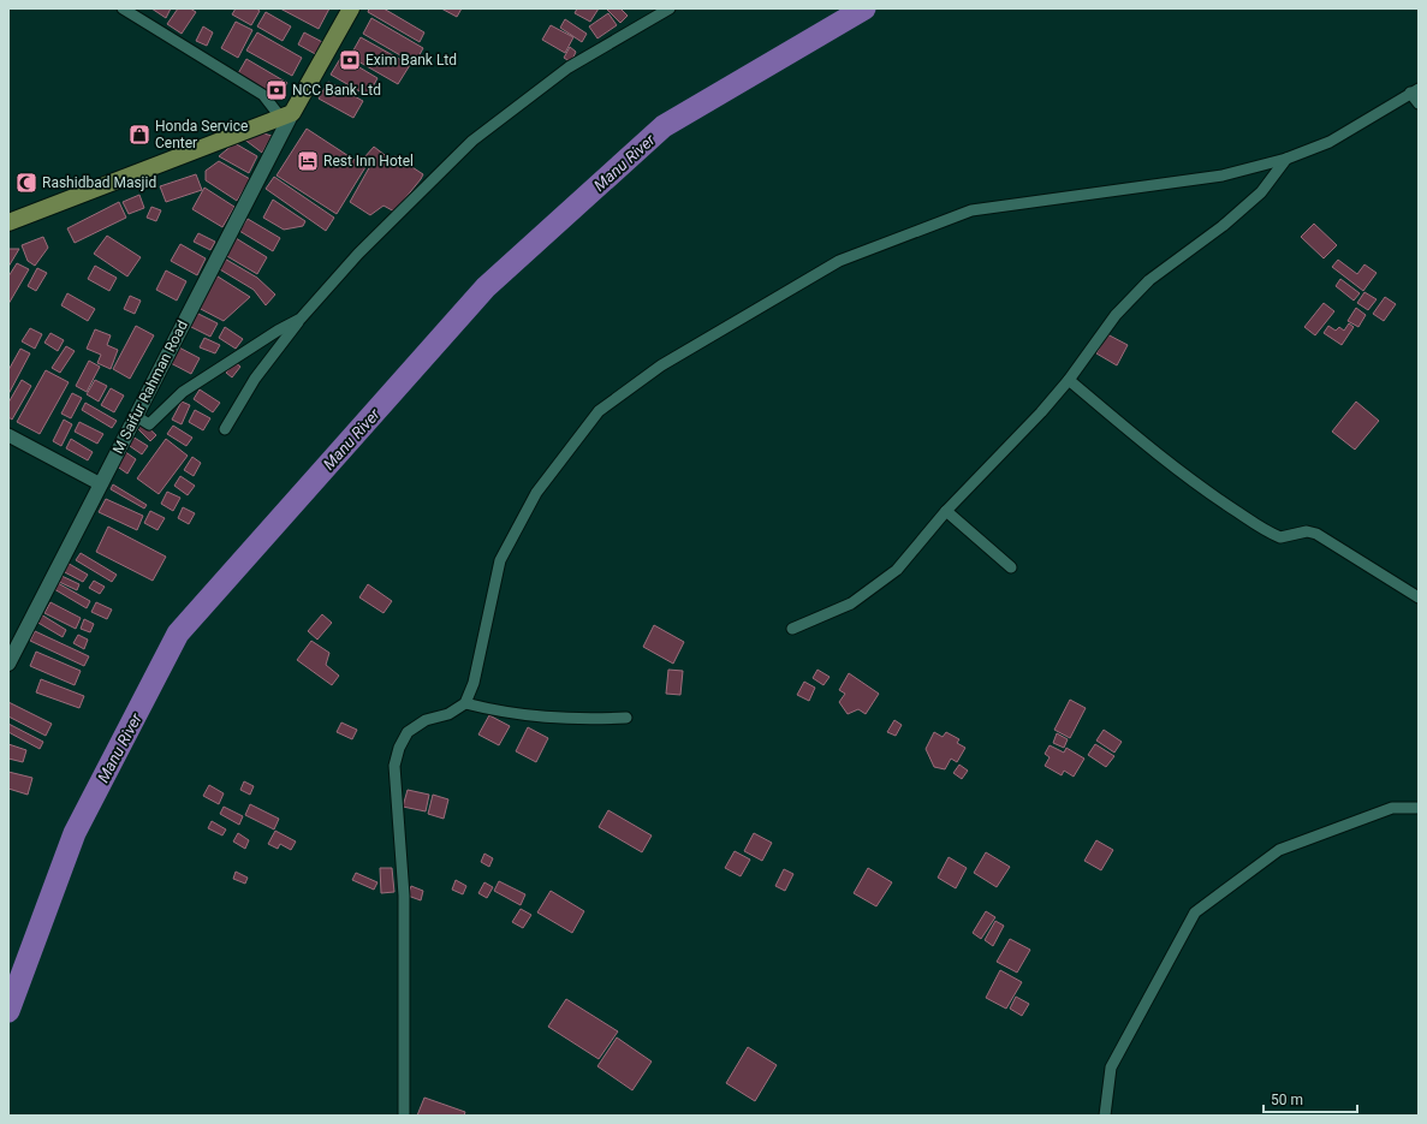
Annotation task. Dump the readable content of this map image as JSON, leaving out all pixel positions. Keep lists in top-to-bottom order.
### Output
{
  "streets": {
    "main road": ["M Saifur Rahman Road"]
  },
  "water": ["Manu River"],
  "places": {
    "bank": ["Exim Bank Ltd", "NCC Bank Ltd"],
    "shop": ["Honda Service Center"],
    "hotel": ["Rest Inn Hotel"],
    "mosque": ["Rashidbad Masjid"]
  },
  "scale_bar": "50 m"
}
